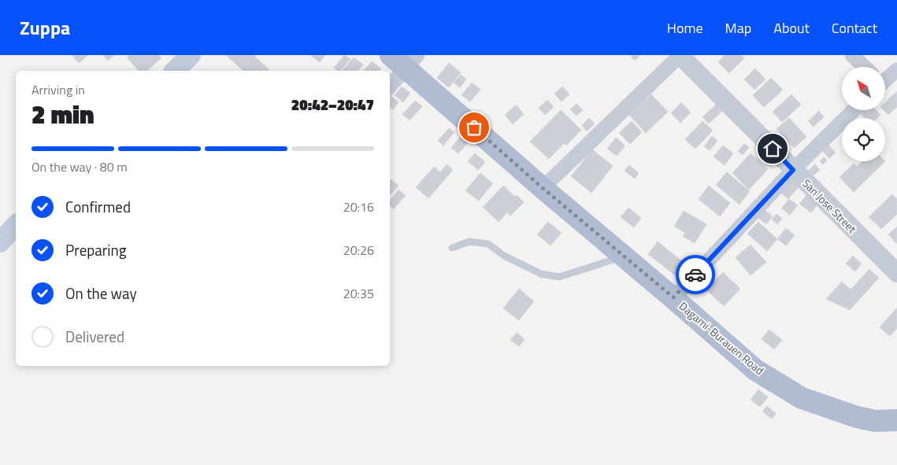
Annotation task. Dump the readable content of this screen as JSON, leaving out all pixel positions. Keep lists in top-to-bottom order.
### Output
{
  "streets": {
    "main road": ["Dagami-Burauen Road"],
    "street": ["San Jose Street"]
  },
  "north": "top left",
  "page": {
    "header": "Zuppa",
    "nav": [
      "Home",
      "Map",
      "About",
      "Contact"
    ],
    "heading": ["2 min", "Arriving in", "20:42–20:47"],
    "bar": "On the way · 80 m",
    "list": [
      ["Confirmed", "20:16"],
      ["Preparing", "20:26"],
      ["On the way", "20:35"],
      "Delivered"
    ]
  }
}
